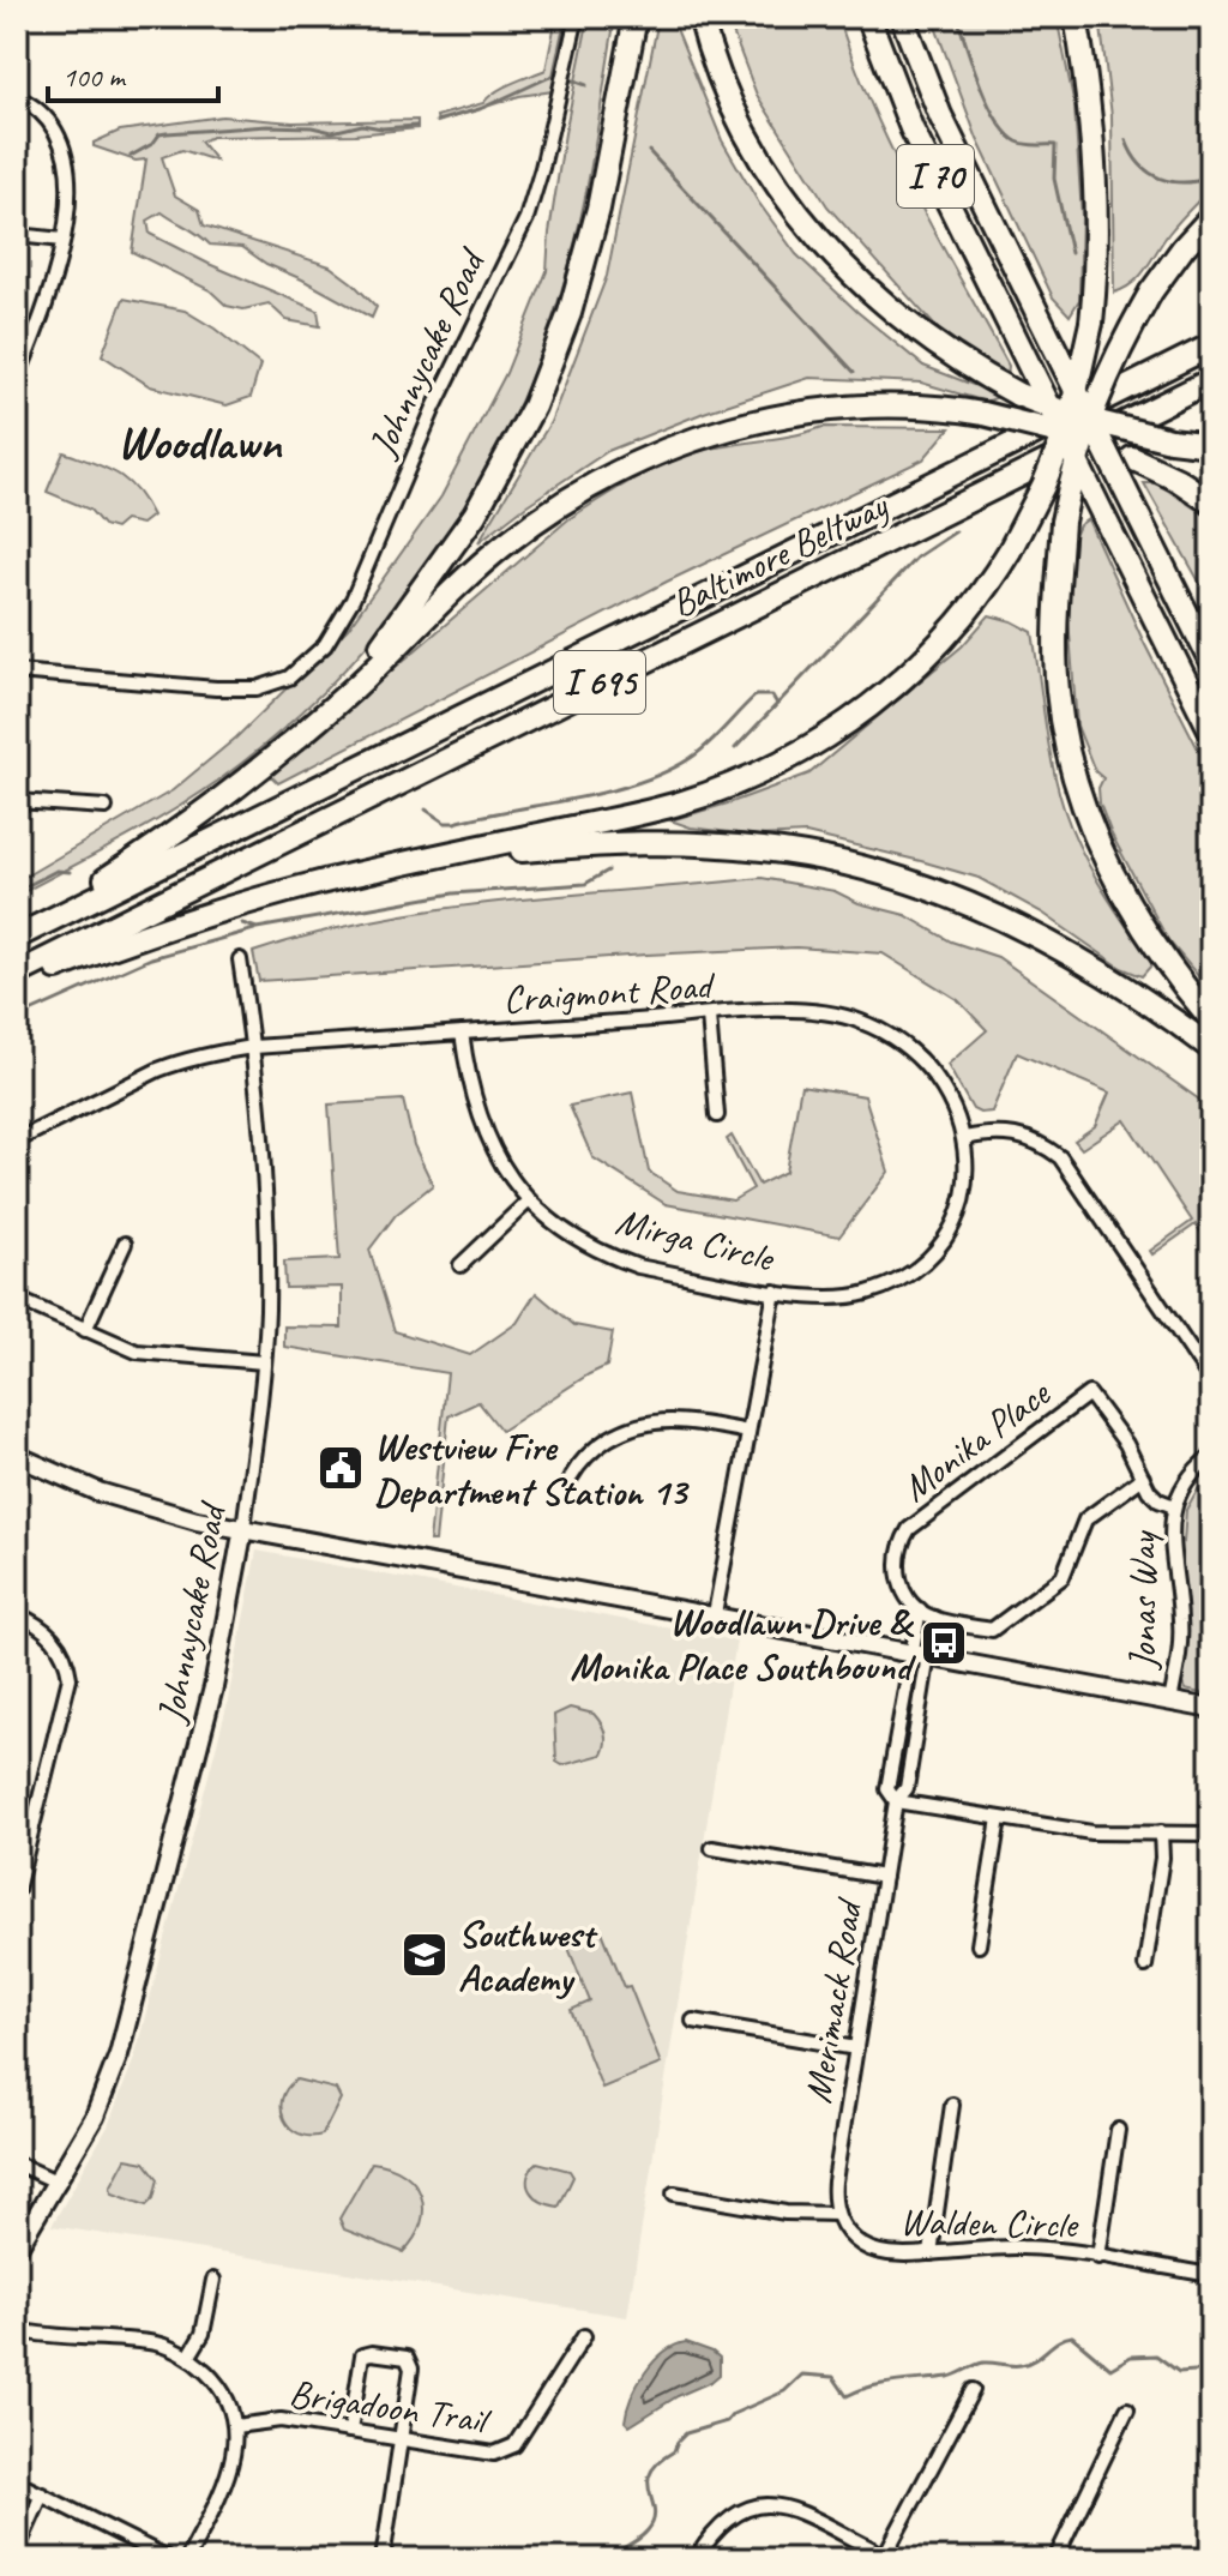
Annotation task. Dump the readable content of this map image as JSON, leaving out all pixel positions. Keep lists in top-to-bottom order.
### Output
{
  "streets": {
    "highway": ["I 70", "Baltimore Beltway", "I 695"],
    "main road": ["Johnnycake Road"],
    "street": [
      "Craigmont Road",
      "Mirga Circle",
      "Monika Place",
      "Jonas Way",
      "Merimack Road",
      "Walden Circle",
      "Brigadoon Trail"
    ]
  },
  "crossings": [
    ["Johnnycake Road", "Craigmont Road"],
    ["Craigmont Road", "Mirga Circle"],
    ["Monika Place", "Jonas Way"],
    ["Monika Place", "Merimack Road"],
    ["Merimack Road", "Walden Circle"]
  ],
  "districts": ["Woodlawn"],
  "places": {
    "public building": ["Westview Fire Department Station 13"],
    "bus stop": ["Woodlawn Drive & Monika Place Southbound"],
    "school or university": ["Southwest Academy"]
  },
  "scale_bar": "100 m"
}
